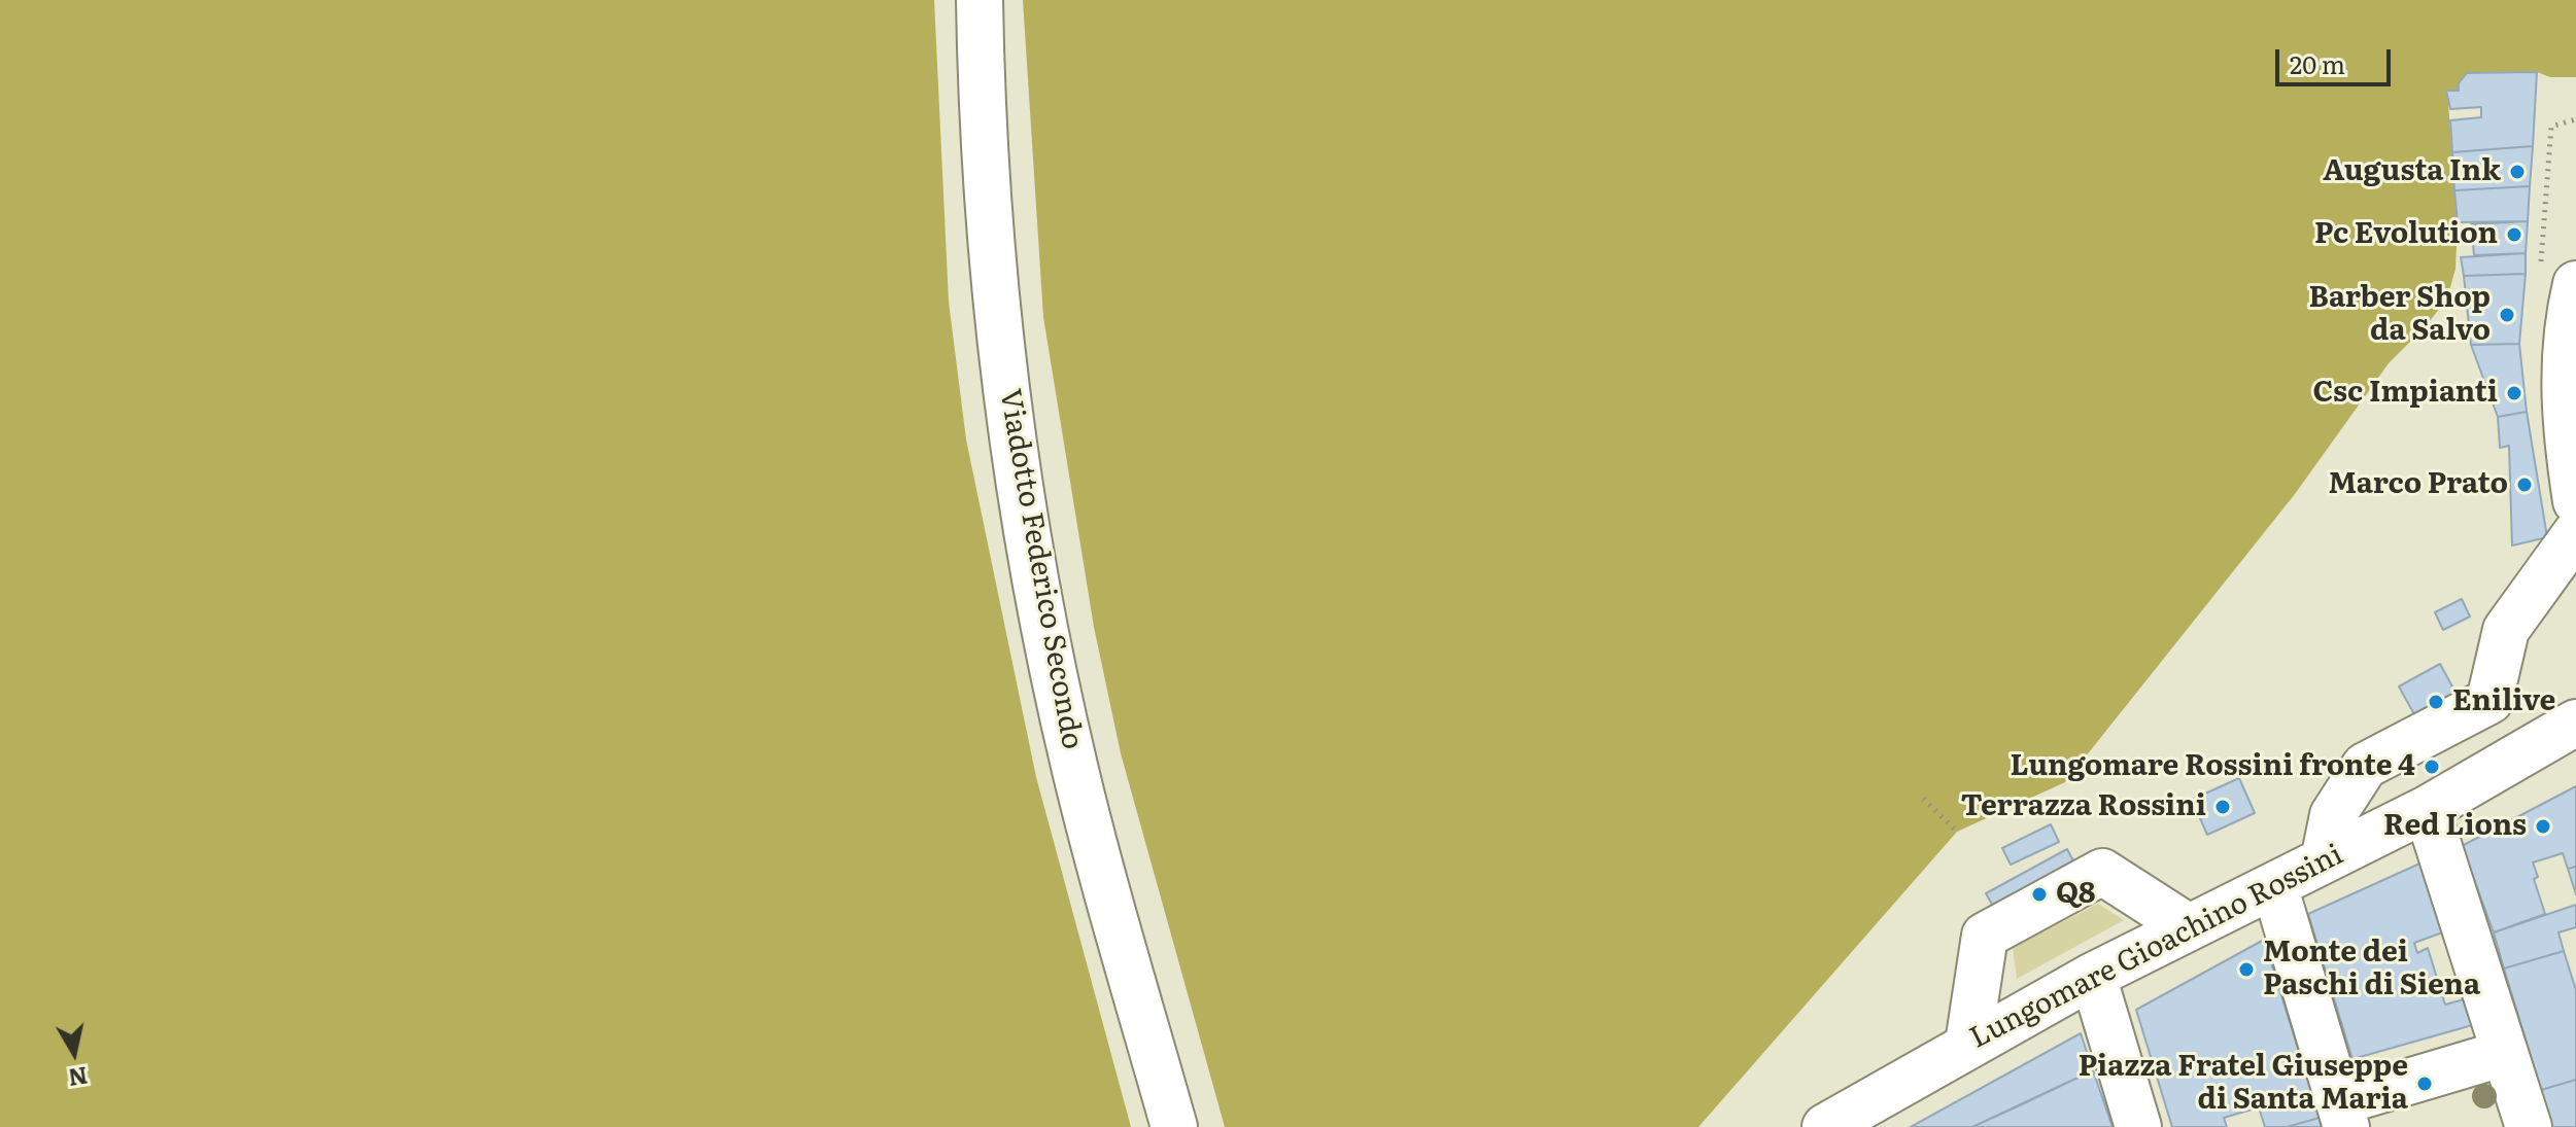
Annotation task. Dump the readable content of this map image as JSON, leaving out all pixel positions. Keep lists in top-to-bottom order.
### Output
{
  "streets": {
    "street": ["Viadotto Federico Secondo", "Lungomare Gioachino Rossini"]
  },
  "places": [
    "Augusta Ink",
    "Pc Evolution",
    "Barber Shop da Salvo",
    "Csc Impianti",
    "Marco Prato",
    "Enilive",
    "Lungomare Rossini fronte 4",
    "Terrazza Rossini",
    "Red Lions",
    "Q8",
    "Monte dei Paschi di Siena",
    "Piazza Fratel Giuseppe di Santa Maria"
  ],
  "scale_bar": "20 m",
  "north": "bottom"
}
